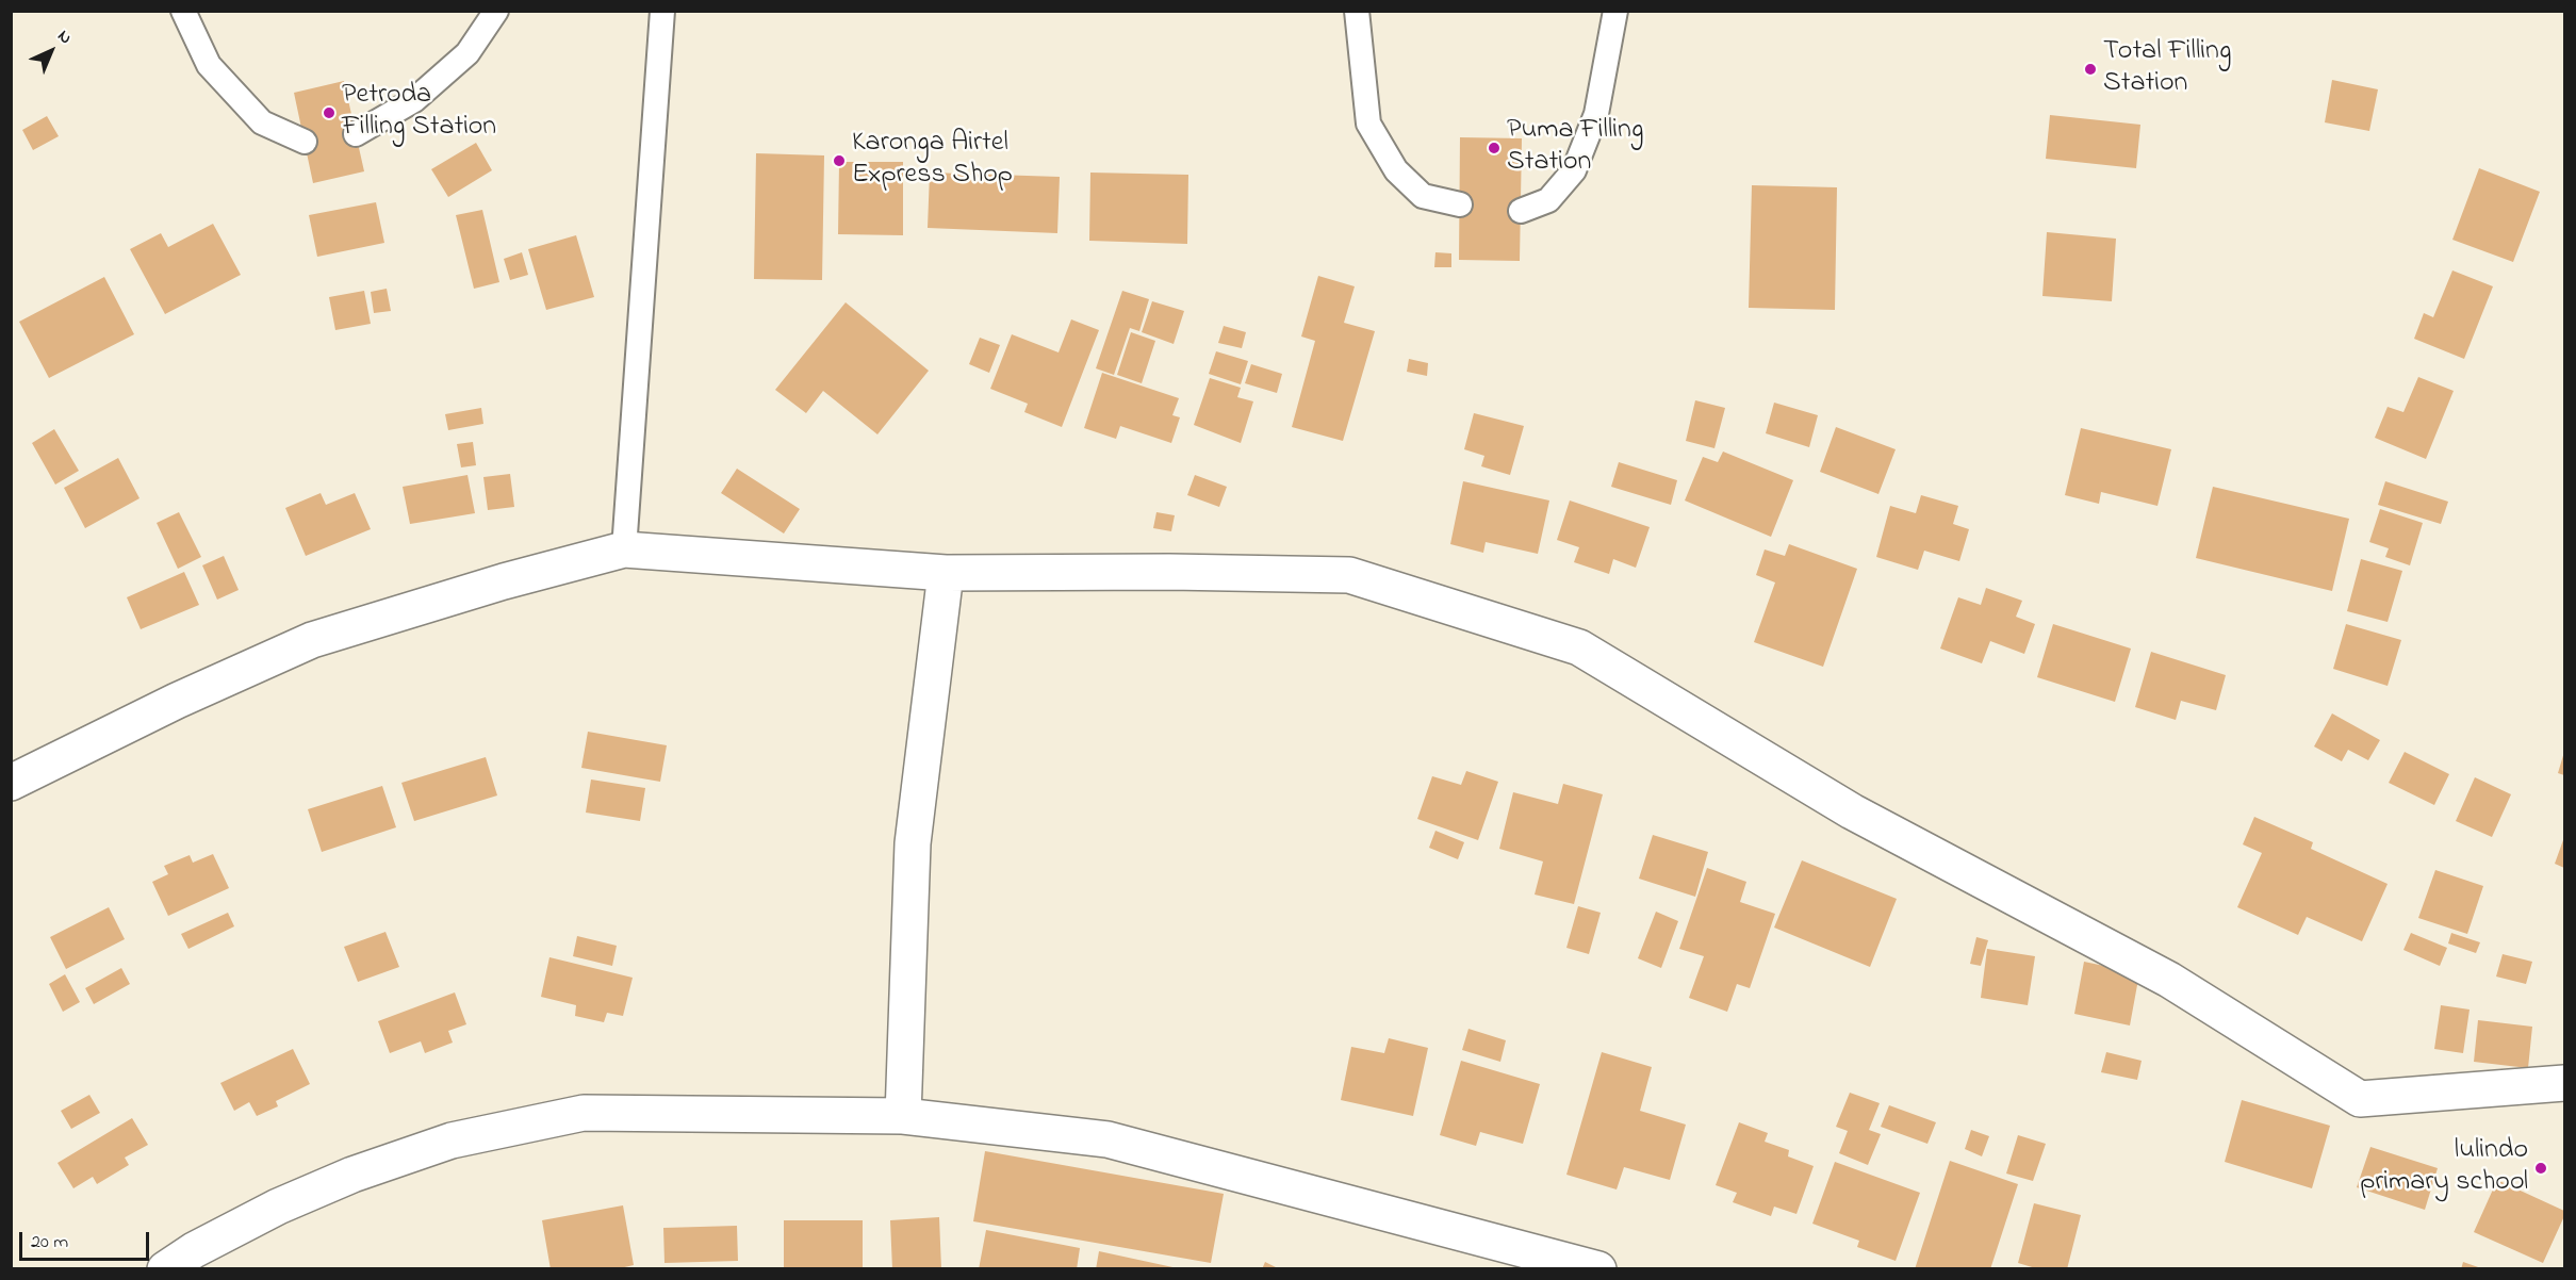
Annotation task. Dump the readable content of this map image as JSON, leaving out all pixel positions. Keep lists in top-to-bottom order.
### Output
{
  "places": [
    "Total Filling Station",
    "Petroda Filling Station",
    "Puma Filling Station",
    "Karonga Airtel Express Shop",
    "lulindo primary school"
  ],
  "scale_bar": "20 m",
  "north": "top right"
}
